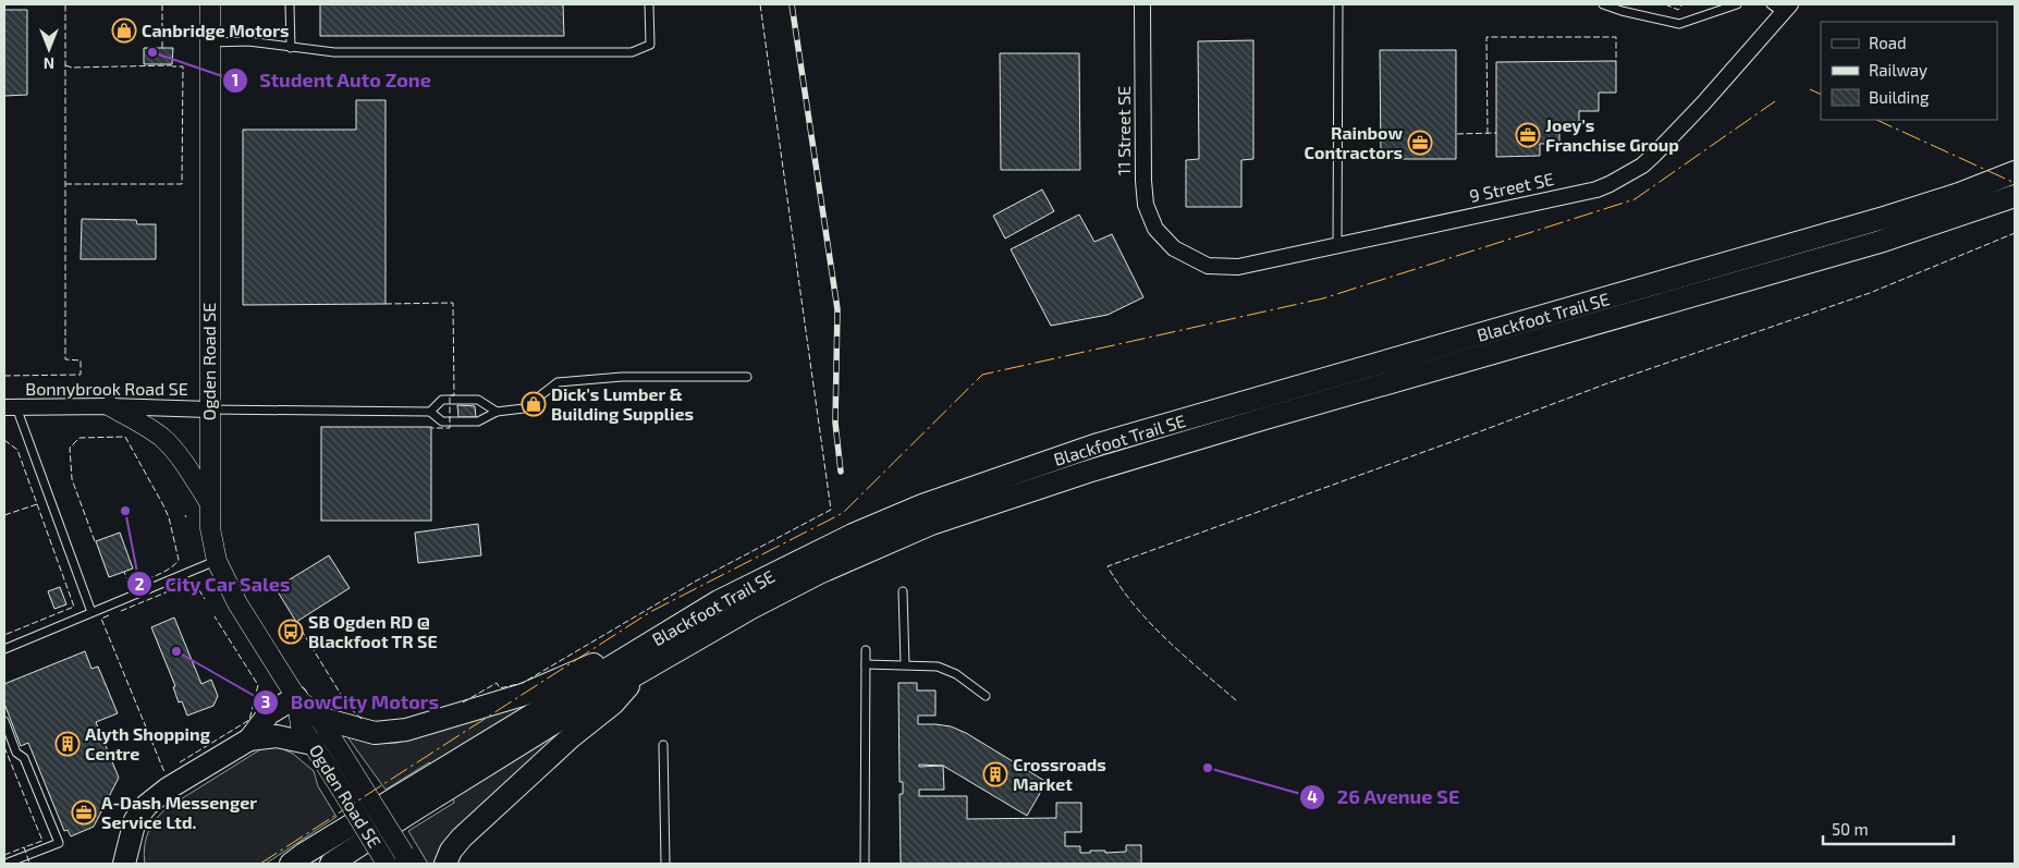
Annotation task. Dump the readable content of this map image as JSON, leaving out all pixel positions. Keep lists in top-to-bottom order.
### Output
{
  "streets": {
    "main road": ["Blackfoot Trail SE"],
    "street": [
      "11 Street SE",
      "9 Street SE",
      "Ogden Road SE",
      "Bonnybrook Road SE"
    ]
  },
  "crossings": [
    ["11 Street SE", "9 Street SE"],
    ["Ogden Road SE", "Bonnybrook Road SE"]
  ],
  "places": {
    "shop": ["Canbridge Motors", "Dick's Lumber & Building Supplies"],
    "other": [
      "Student Auto Zone",
      "City Car Sales",
      "BowCity Motors",
      "26 Avenue SE"
    ],
    "office": ["Joey's Franchise Group", "Rainbow Contractors", "A-Dash Messenger Service Ltd."],
    "bus stop": ["SB Ogden RD @ Blackfoot TR SE"],
    "building": ["Alyth Shopping Centre", "Crossroads Market"]
  },
  "legend": ["Road", "Railway", "Building"],
  "scale_bar": "50 m",
  "north": "bottom"
}
